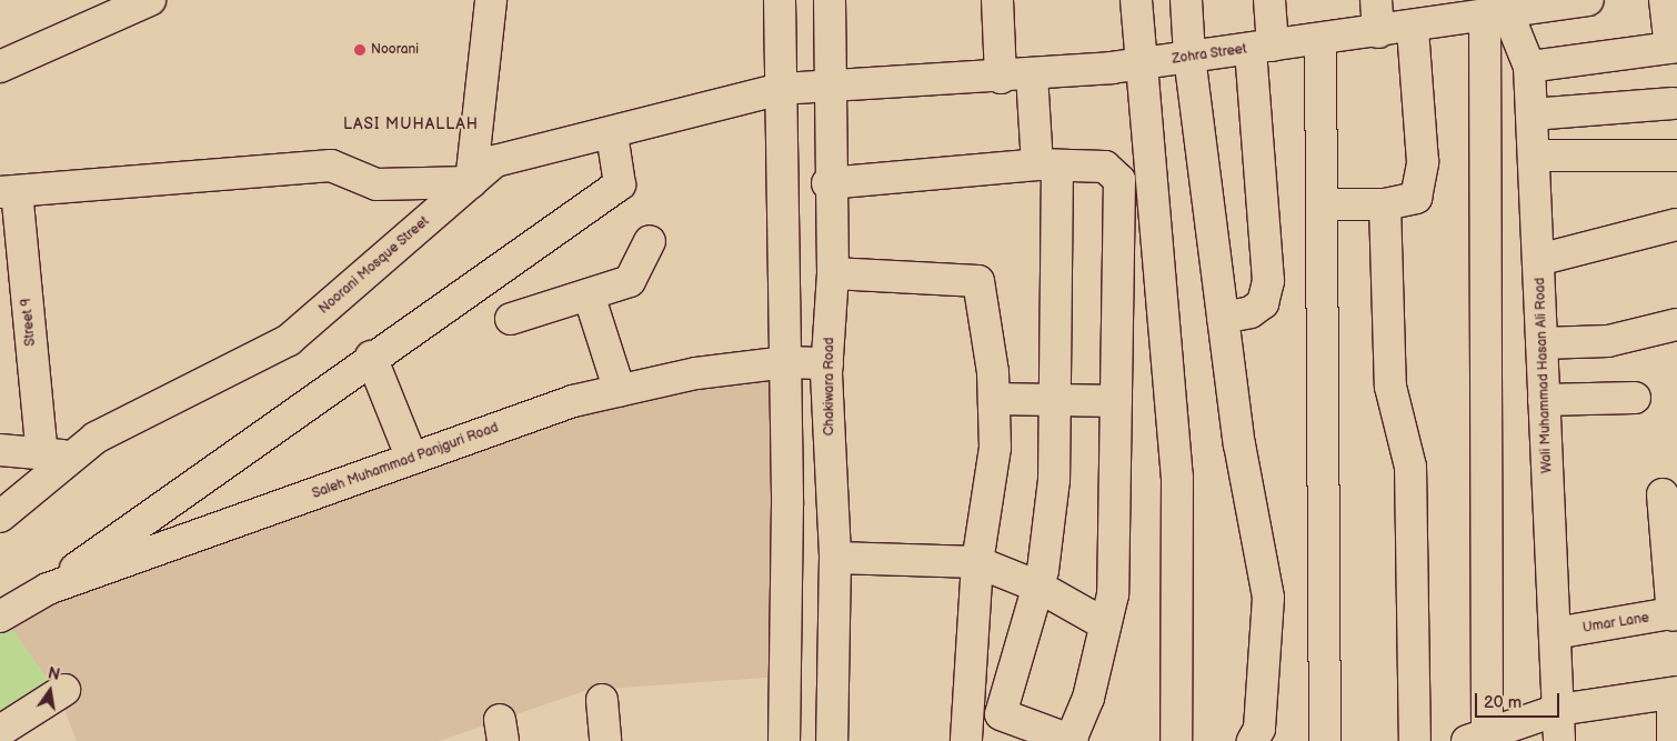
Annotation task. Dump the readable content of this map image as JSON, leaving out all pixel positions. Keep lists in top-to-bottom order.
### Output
{
  "streets": {
    "street": [
      "Zohra Street",
      "Noorani Mosque Street",
      "Street 9",
      "Wali Muhammad Hasan Ali Road",
      "Chakiwara Road",
      "Saleh Muhammad Panjguri Road",
      "Umar Lane"
    ]
  },
  "crossings": [
    ["Zohra Street", "Noorani Mosque Street"],
    ["Zohra Street", "Wali Muhammad Hasan Ali Road"],
    ["Zohra Street", "Chakiwara Road"],
    ["Wali Muhammad Hasan Ali Road", "Umar Lane"],
    ["Chakiwara Road", "Saleh Muhammad Panjguri Road"]
  ],
  "districts": ["LASI MUHALLAH"],
  "places": ["Noorani"],
  "scale_bar": "20 m",
  "north": "top"
}
